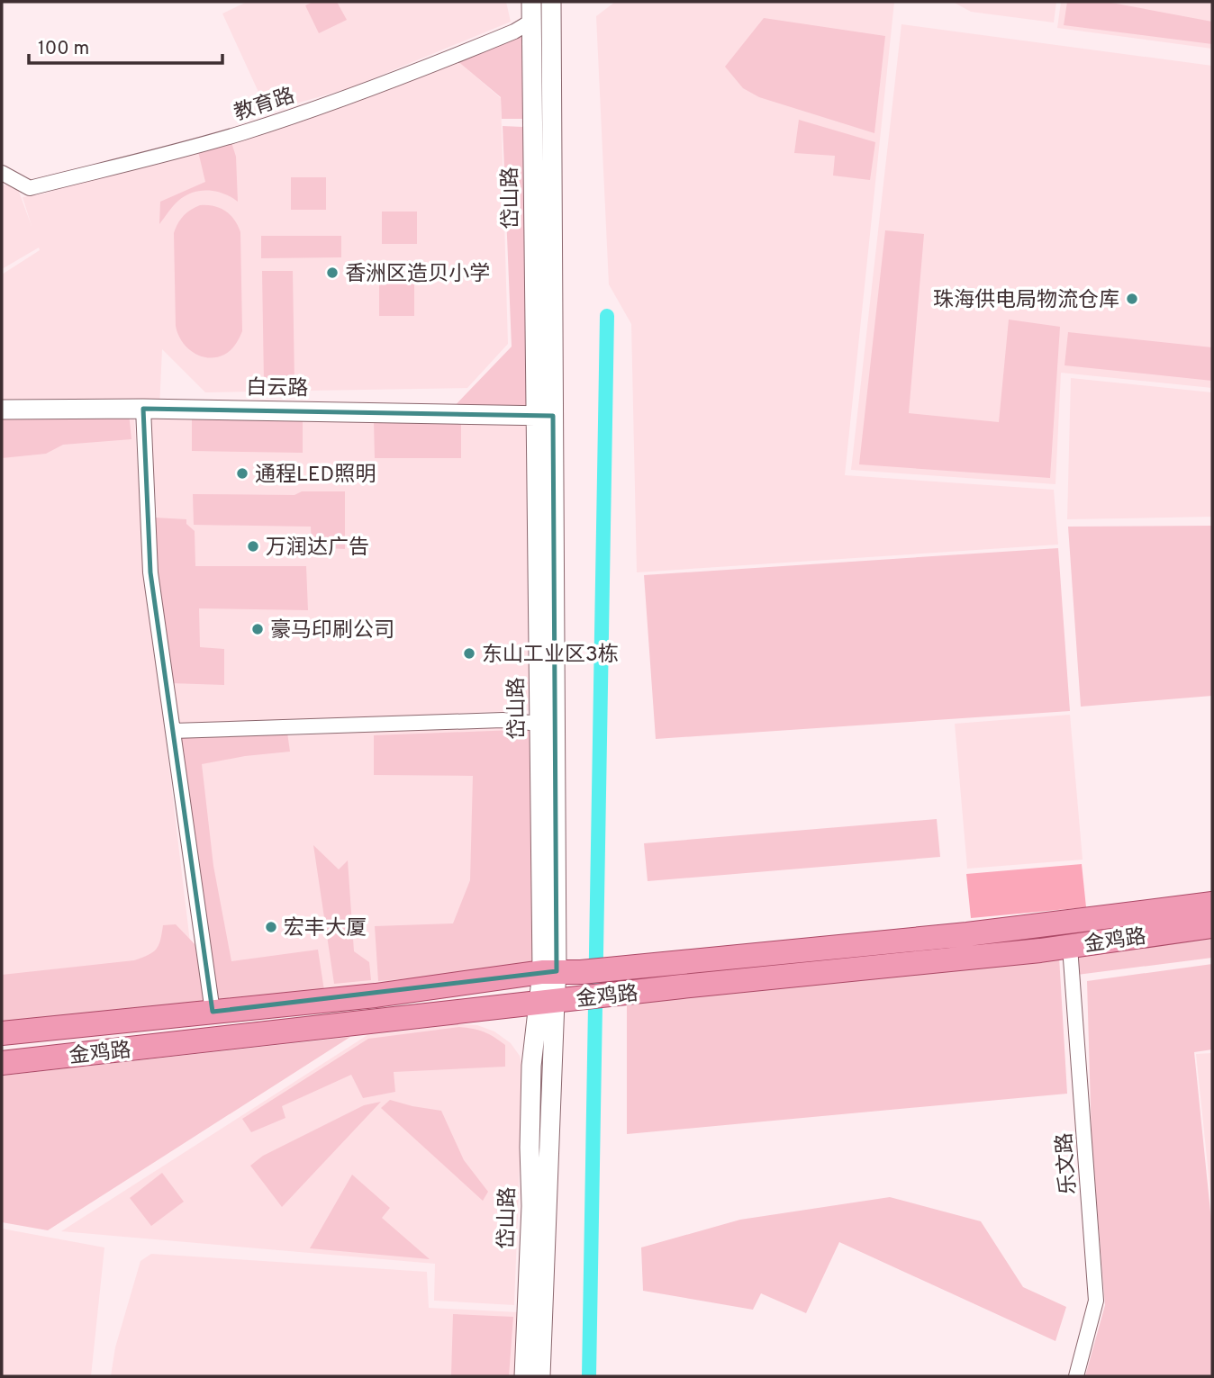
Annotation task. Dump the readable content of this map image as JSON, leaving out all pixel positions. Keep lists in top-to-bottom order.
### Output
{
  "streets": {
    "main road": ["金鸡路"],
    "street": [
      "教育路",
      "岱山路",
      "白云路",
      "乐文路"
    ]
  },
  "crossings": [
    ["教育路", "岱山路"],
    ["岱山路", "白云路"],
    ["岱山路", "金鸡路"],
    ["金鸡路", "乐文路"]
  ],
  "places": [
    "香洲区造贝小学",
    "珠海供电局物流仓库",
    "通程LED照明",
    "万润达广告",
    "豪马印刷公司",
    "东山工业区3栋",
    "宏丰大厦"
  ],
  "scale_bar": "100 m"
}
